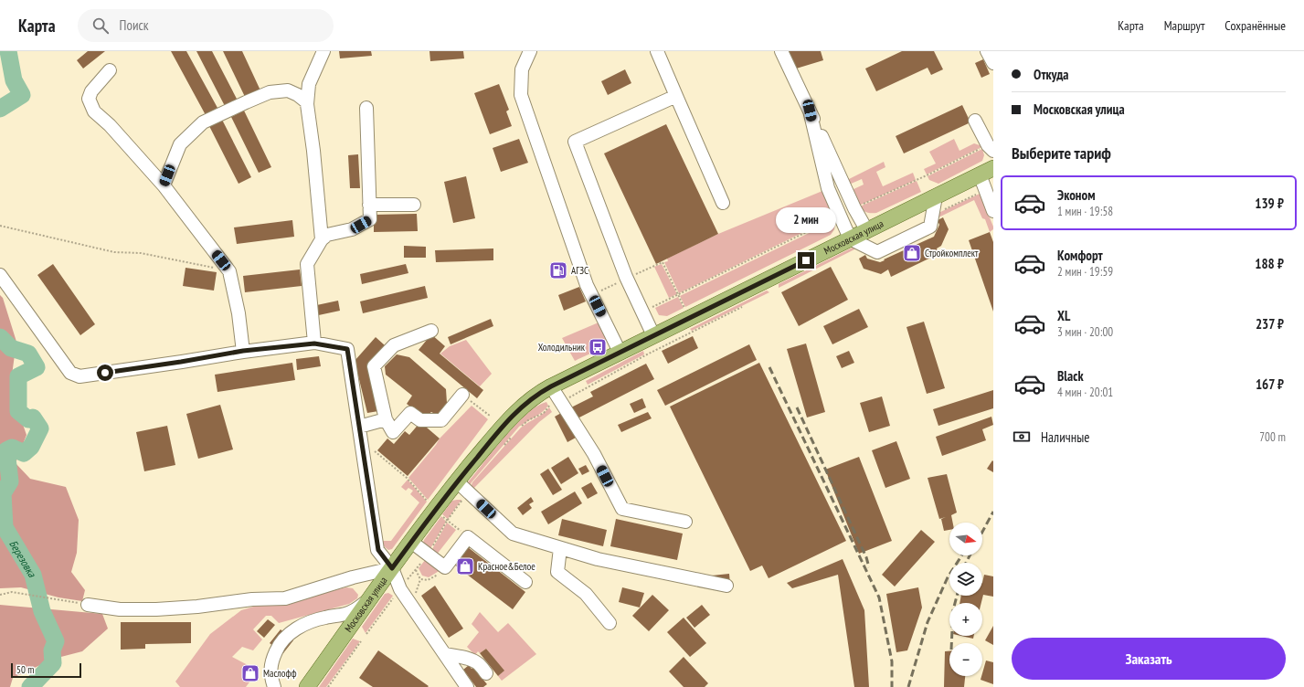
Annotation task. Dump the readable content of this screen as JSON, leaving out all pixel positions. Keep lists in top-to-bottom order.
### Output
{
  "streets": {
    "main road": ["Московская улица"]
  },
  "water": ["Березовка"],
  "places": {
    "shop": ["Стройкомплект", "Красное&Белое", "Маслофф"],
    "fuel station": ["АГЗС"],
    "bus stop": ["Холодильник"]
  },
  "scale_bar": "50 m",
  "north": "right",
  "page": {
    "header": "Карта",
    "search": "Поиск",
    "nav": ["Карта", "Маршрут", "Сохранённые"],
    "banner": ["Откуда", "Московская улица"],
    "heading": "Выберите тариф",
    "list": [
      {
        "name": "Эконом",
        "note": "1 мин · 19:58",
        "value": "139 ₽"
      },
      {
        "name": "Комфорт",
        "note": "2 мин · 19:59",
        "value": "188 ₽"
      },
      {
        "name": "XL",
        "note": "3 мин · 20:00",
        "value": "237 ₽"
      },
      {
        "name": "Black",
        "note": "4 мин · 20:01",
        "value": "167 ₽"
      }
    ],
    "bubble": "2 мин",
    "pay": ["Наличные", "700 m"],
    "map_buttons": ["+", "−"],
    "buttons": "Заказать",
    "scale": "50 m"
  }
}
